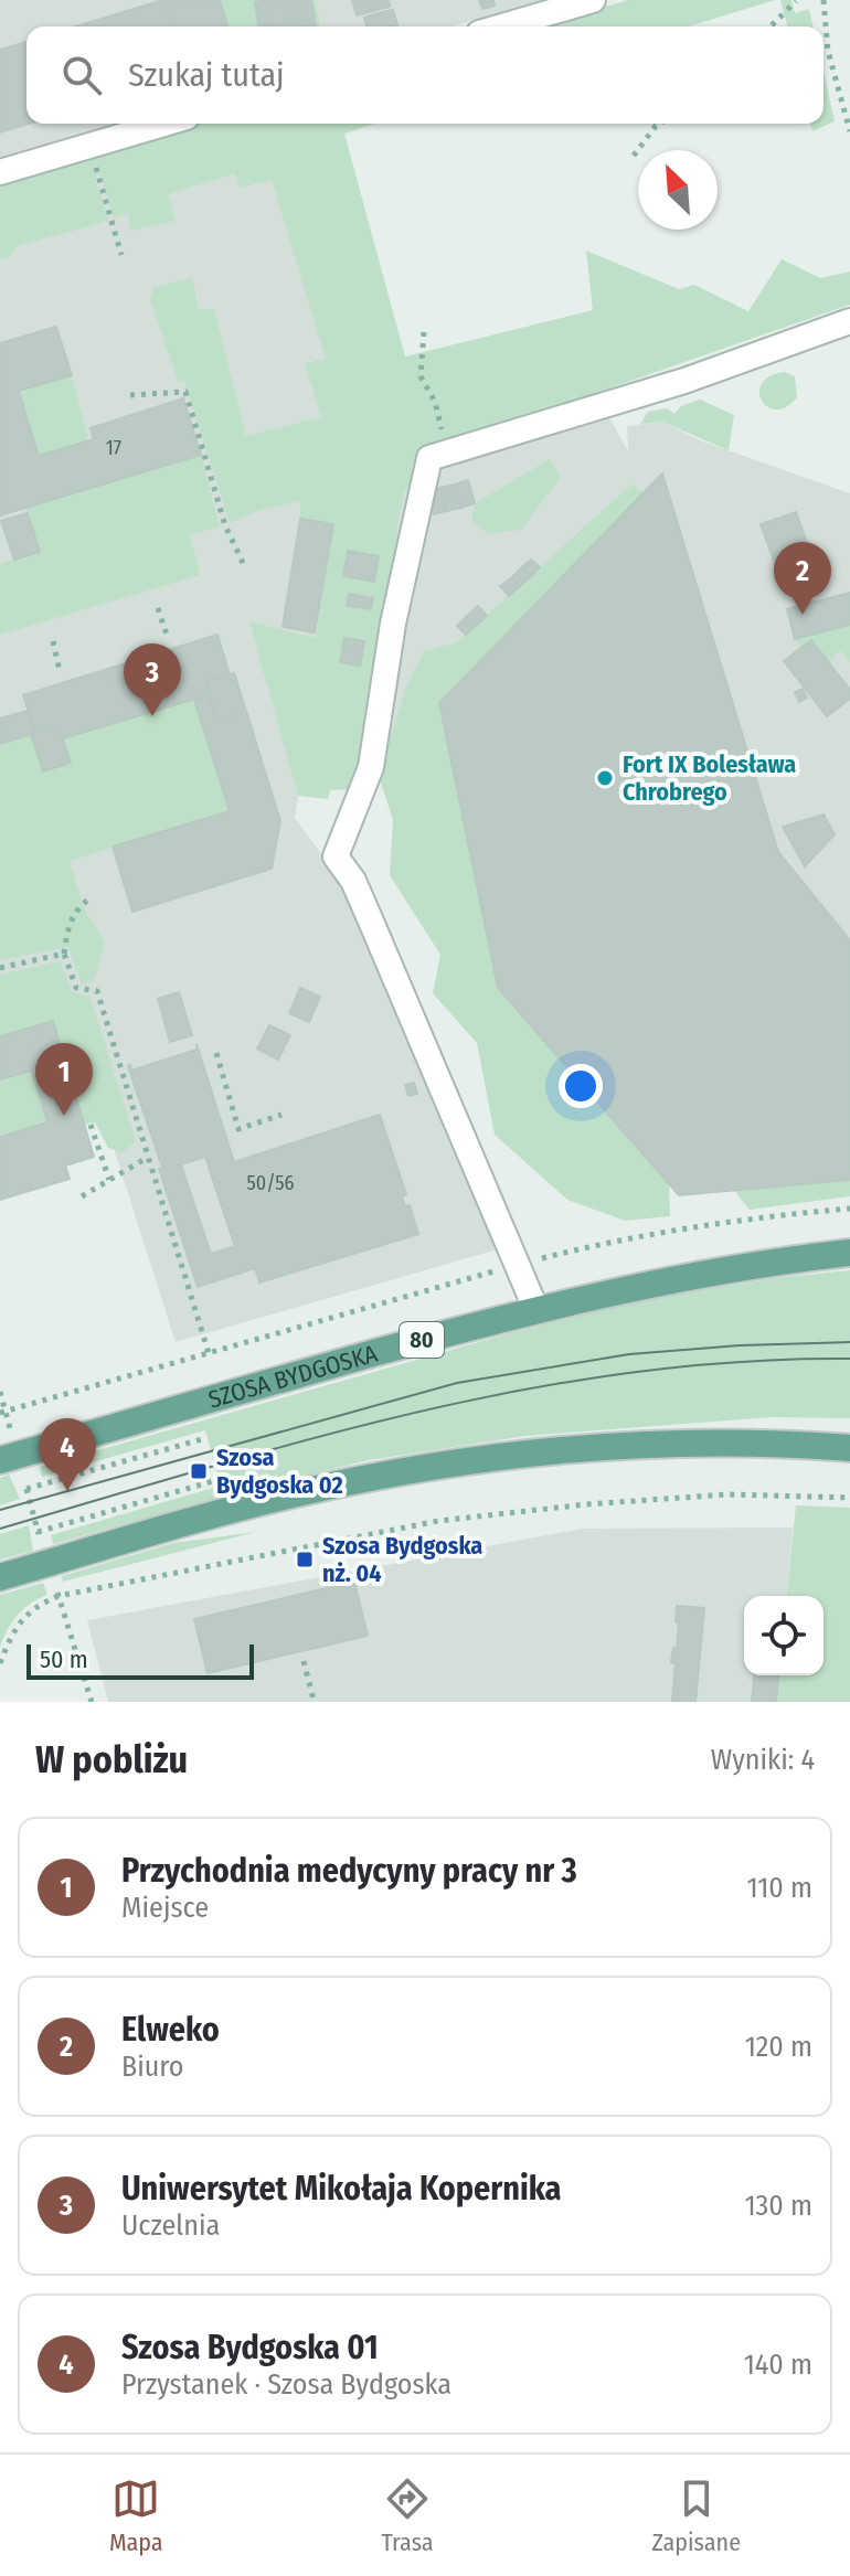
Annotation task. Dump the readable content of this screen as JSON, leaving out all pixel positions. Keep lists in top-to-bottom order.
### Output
{
  "streets": {
    "main road": ["80", "SZOSA BYDGOSKA"]
  },
  "places": {
    "other": ["Fort IX Bolesława Chrobrego"],
    "transit": ["Szosa Bydgoska 02", "Szosa Bydgoska nż. 04"]
  },
  "house_numbers": ["17", "50/56"],
  "scale_bar": "50 m",
  "north": "top left",
  "page": {
    "search": "Szukaj tutaj",
    "pins": [
      "2",
      "3",
      "1",
      "4"
    ],
    "scale": "50 m",
    "heading": ["W pobliżu", "Wyniki: 4"],
    "list": [
      {
        "mark": "1",
        "name": "Przychodnia medycyny pracy nr 3",
        "note": "Miejsce",
        "value": "110 m"
      },
      {
        "mark": "2",
        "name": "Elweko",
        "note": "Biuro",
        "value": "120 m"
      },
      {
        "mark": "3",
        "name": "Uniwersytet Mikołaja Kopernika",
        "note": "Uczelnia",
        "value": "130 m"
      },
      {
        "mark": "4",
        "name": "Szosa Bydgoska 01",
        "note": "Przystanek · Szosa Bydgoska",
        "value": "140 m"
      }
    ],
    "nav": ["Mapa", "Trasa", "Zapisane"]
  }
}
